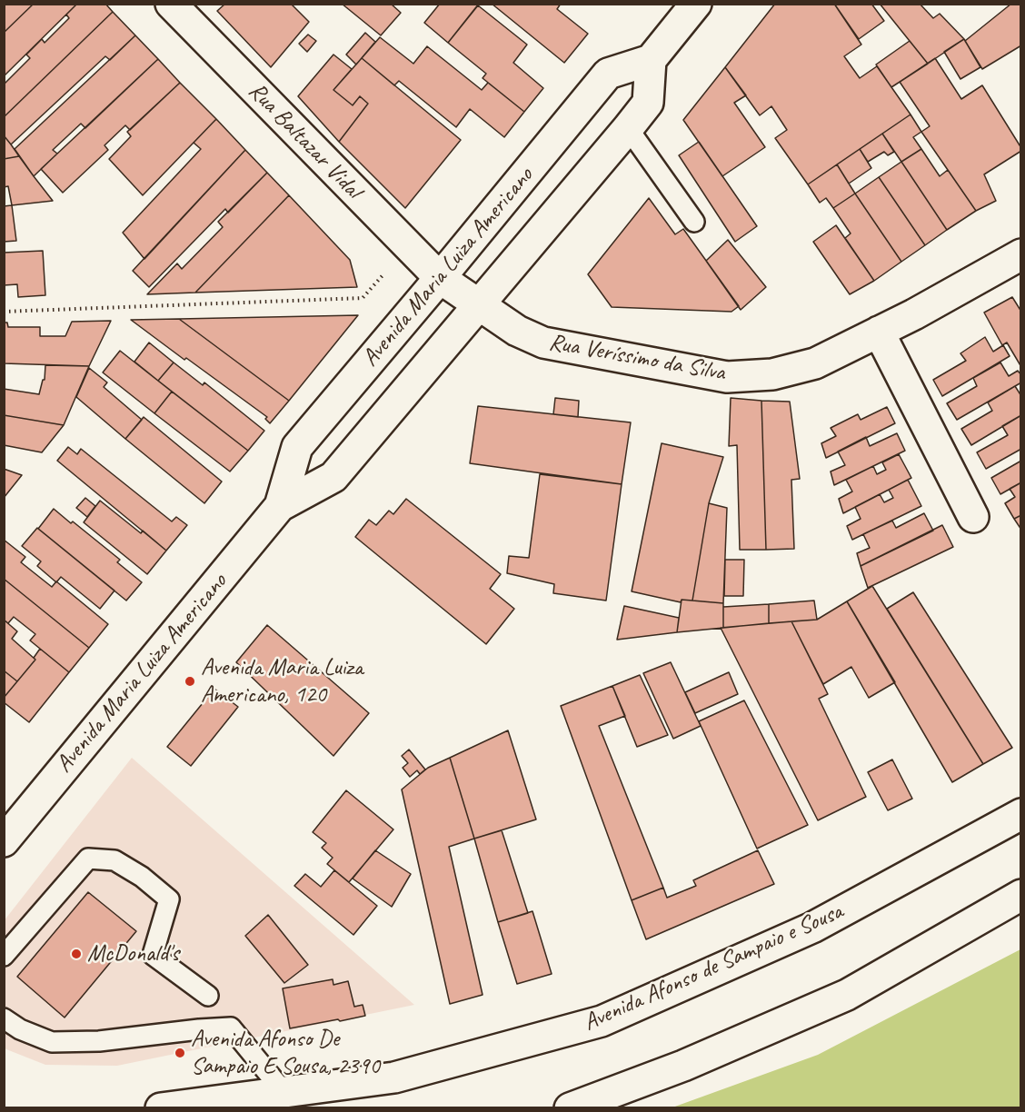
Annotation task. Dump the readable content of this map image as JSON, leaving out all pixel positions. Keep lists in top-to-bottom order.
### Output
{
  "streets": {
    "main road": [
      "Rua Baltazar Vidal",
      "Avenida Maria Luiza Americano",
      "Rua Veríssimo da Silva",
      "Avenida Afonso de Sampaio e Sousa"
    ]
  },
  "crossings": [
    ["Rua Baltazar Vidal", "Avenida Maria Luiza Americano"],
    ["Rua Baltazar Vidal", "Rua Veríssimo da Silva"],
    ["Avenida Maria Luiza Americano", "Rua Veríssimo da Silva"]
  ],
  "places": ["Avenida Maria Luiza Americano, 120", "McDonald's", "Avenida Afonso De Sampaio E Sousa, 2390"]
}
